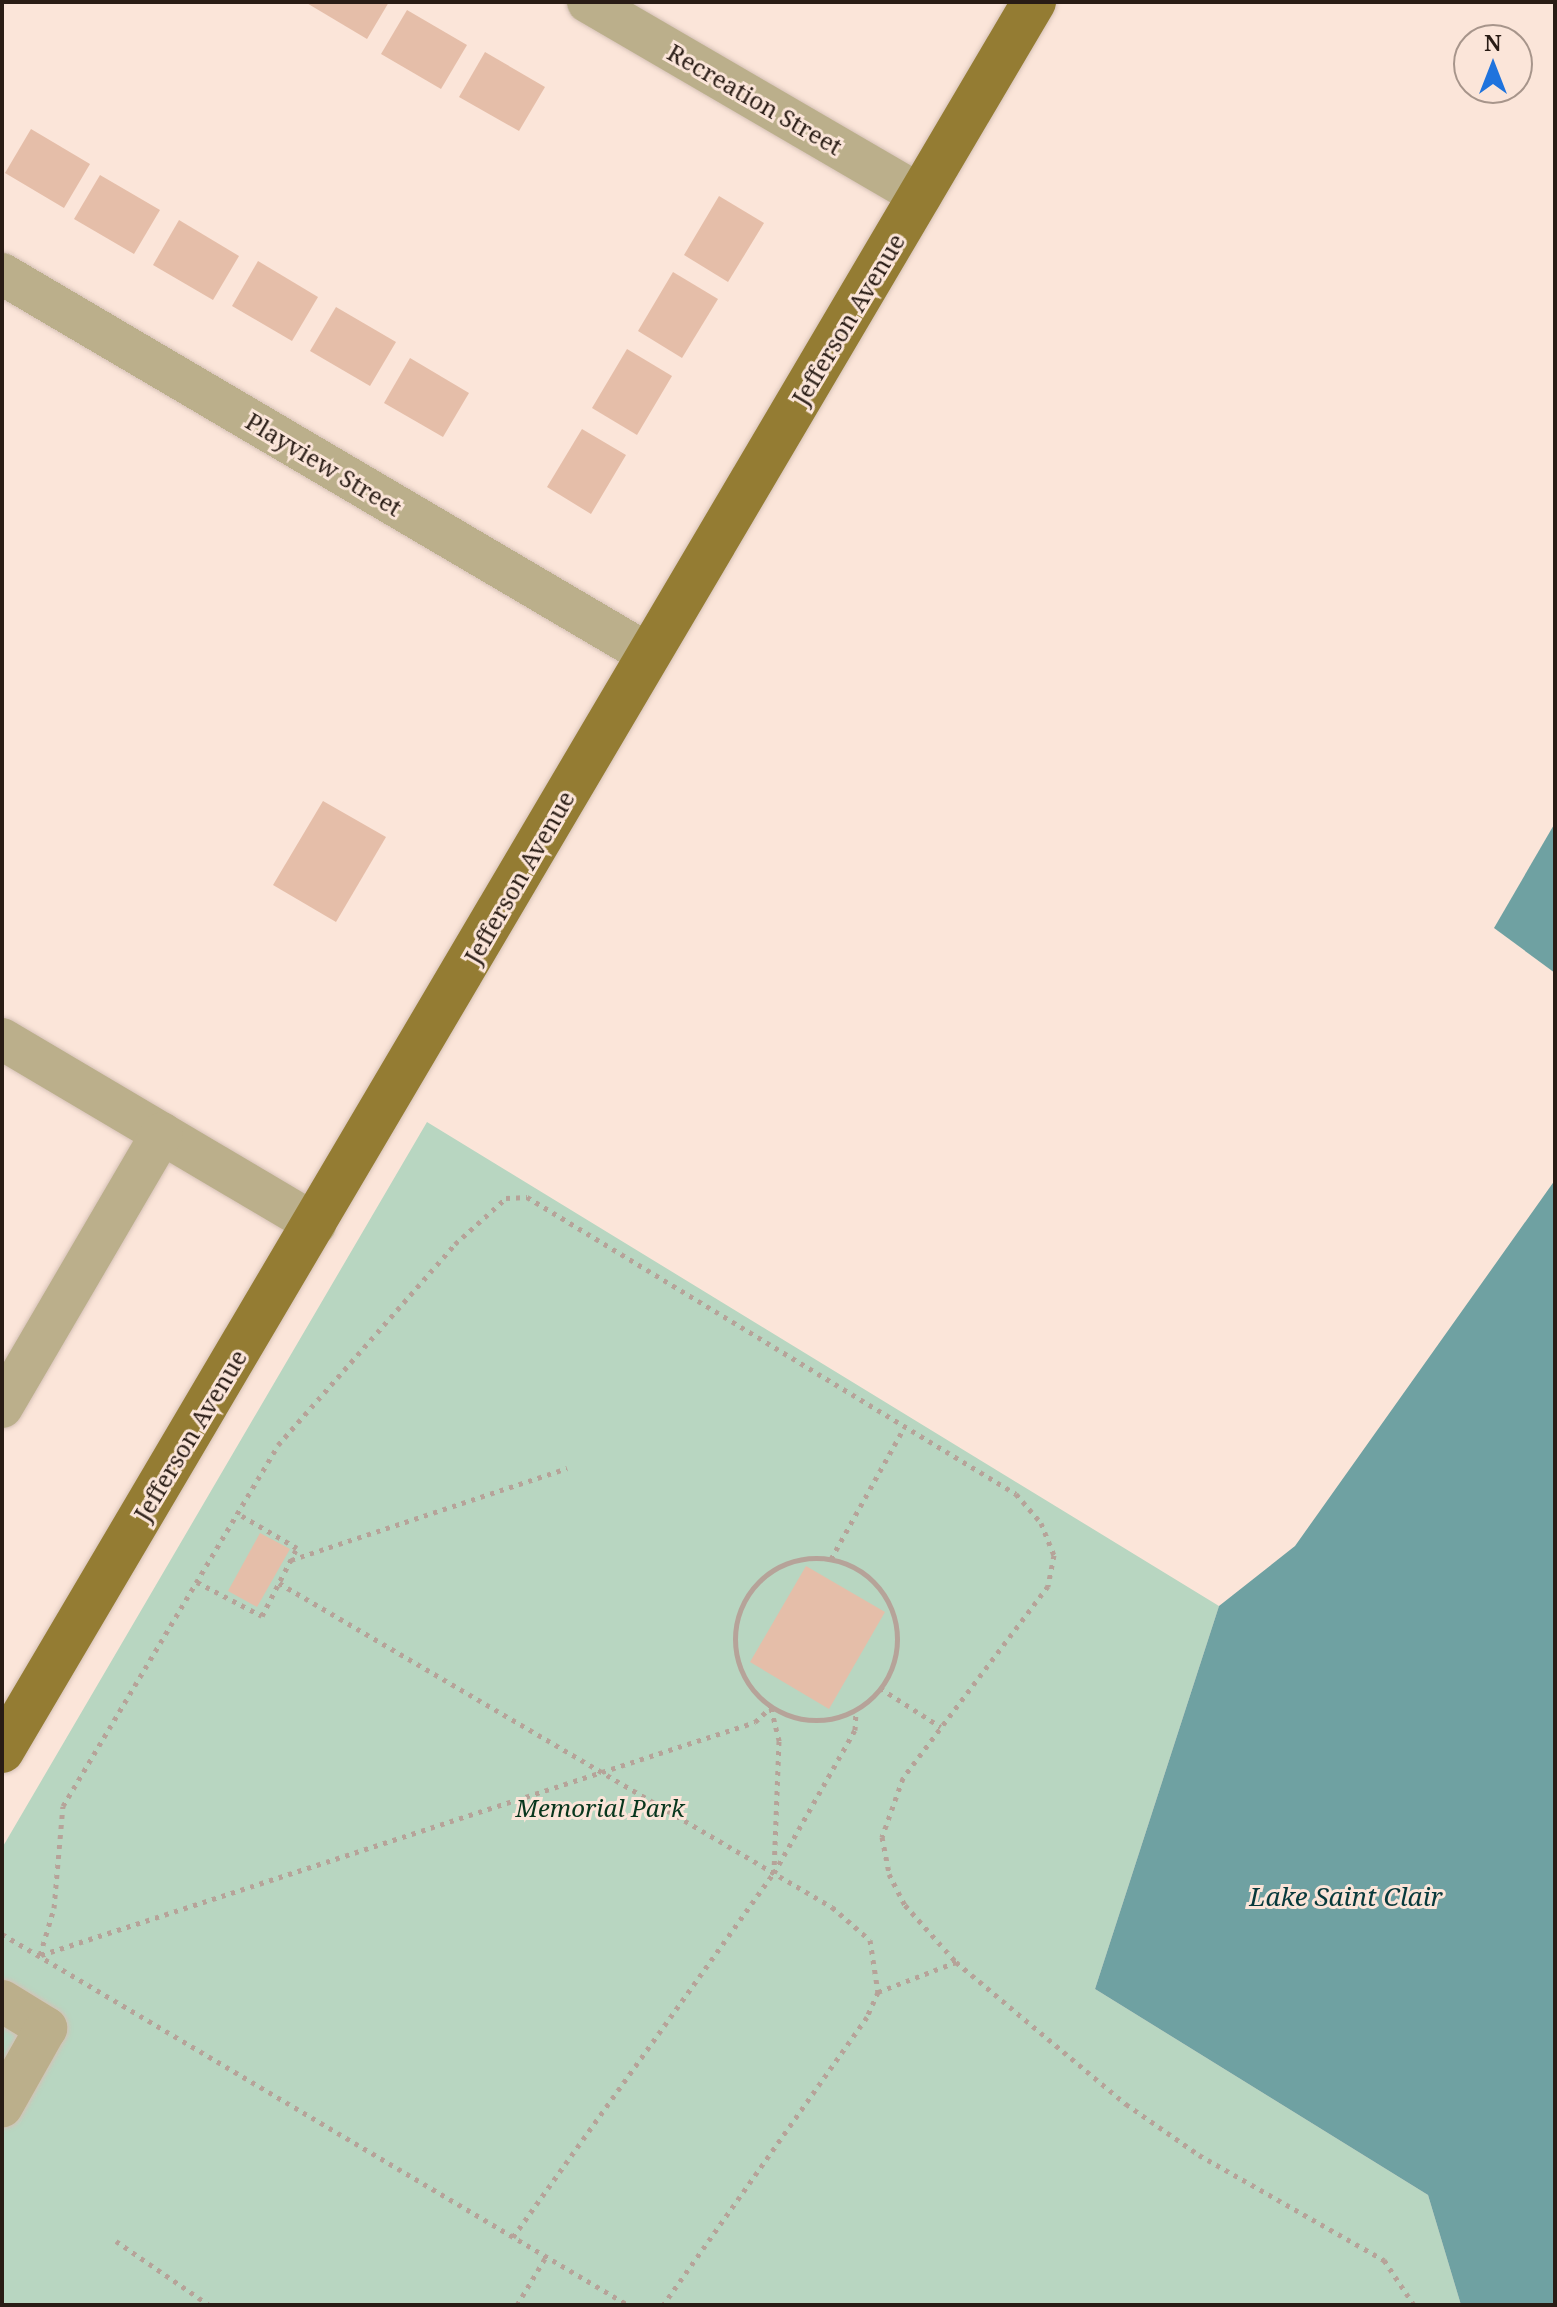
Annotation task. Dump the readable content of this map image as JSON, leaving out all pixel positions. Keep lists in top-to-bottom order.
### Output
{
  "streets": {
    "main road": ["Jefferson Avenue"],
    "street": ["Recreation Street", "Playview Street"]
  },
  "crossings": [
    ["Recreation Street", "Jefferson Avenue"],
    ["Jefferson Avenue", "Playview Street"]
  ],
  "water": ["Lake Saint Clair"],
  "parks": ["Memorial Park"],
  "north": "top"
}
